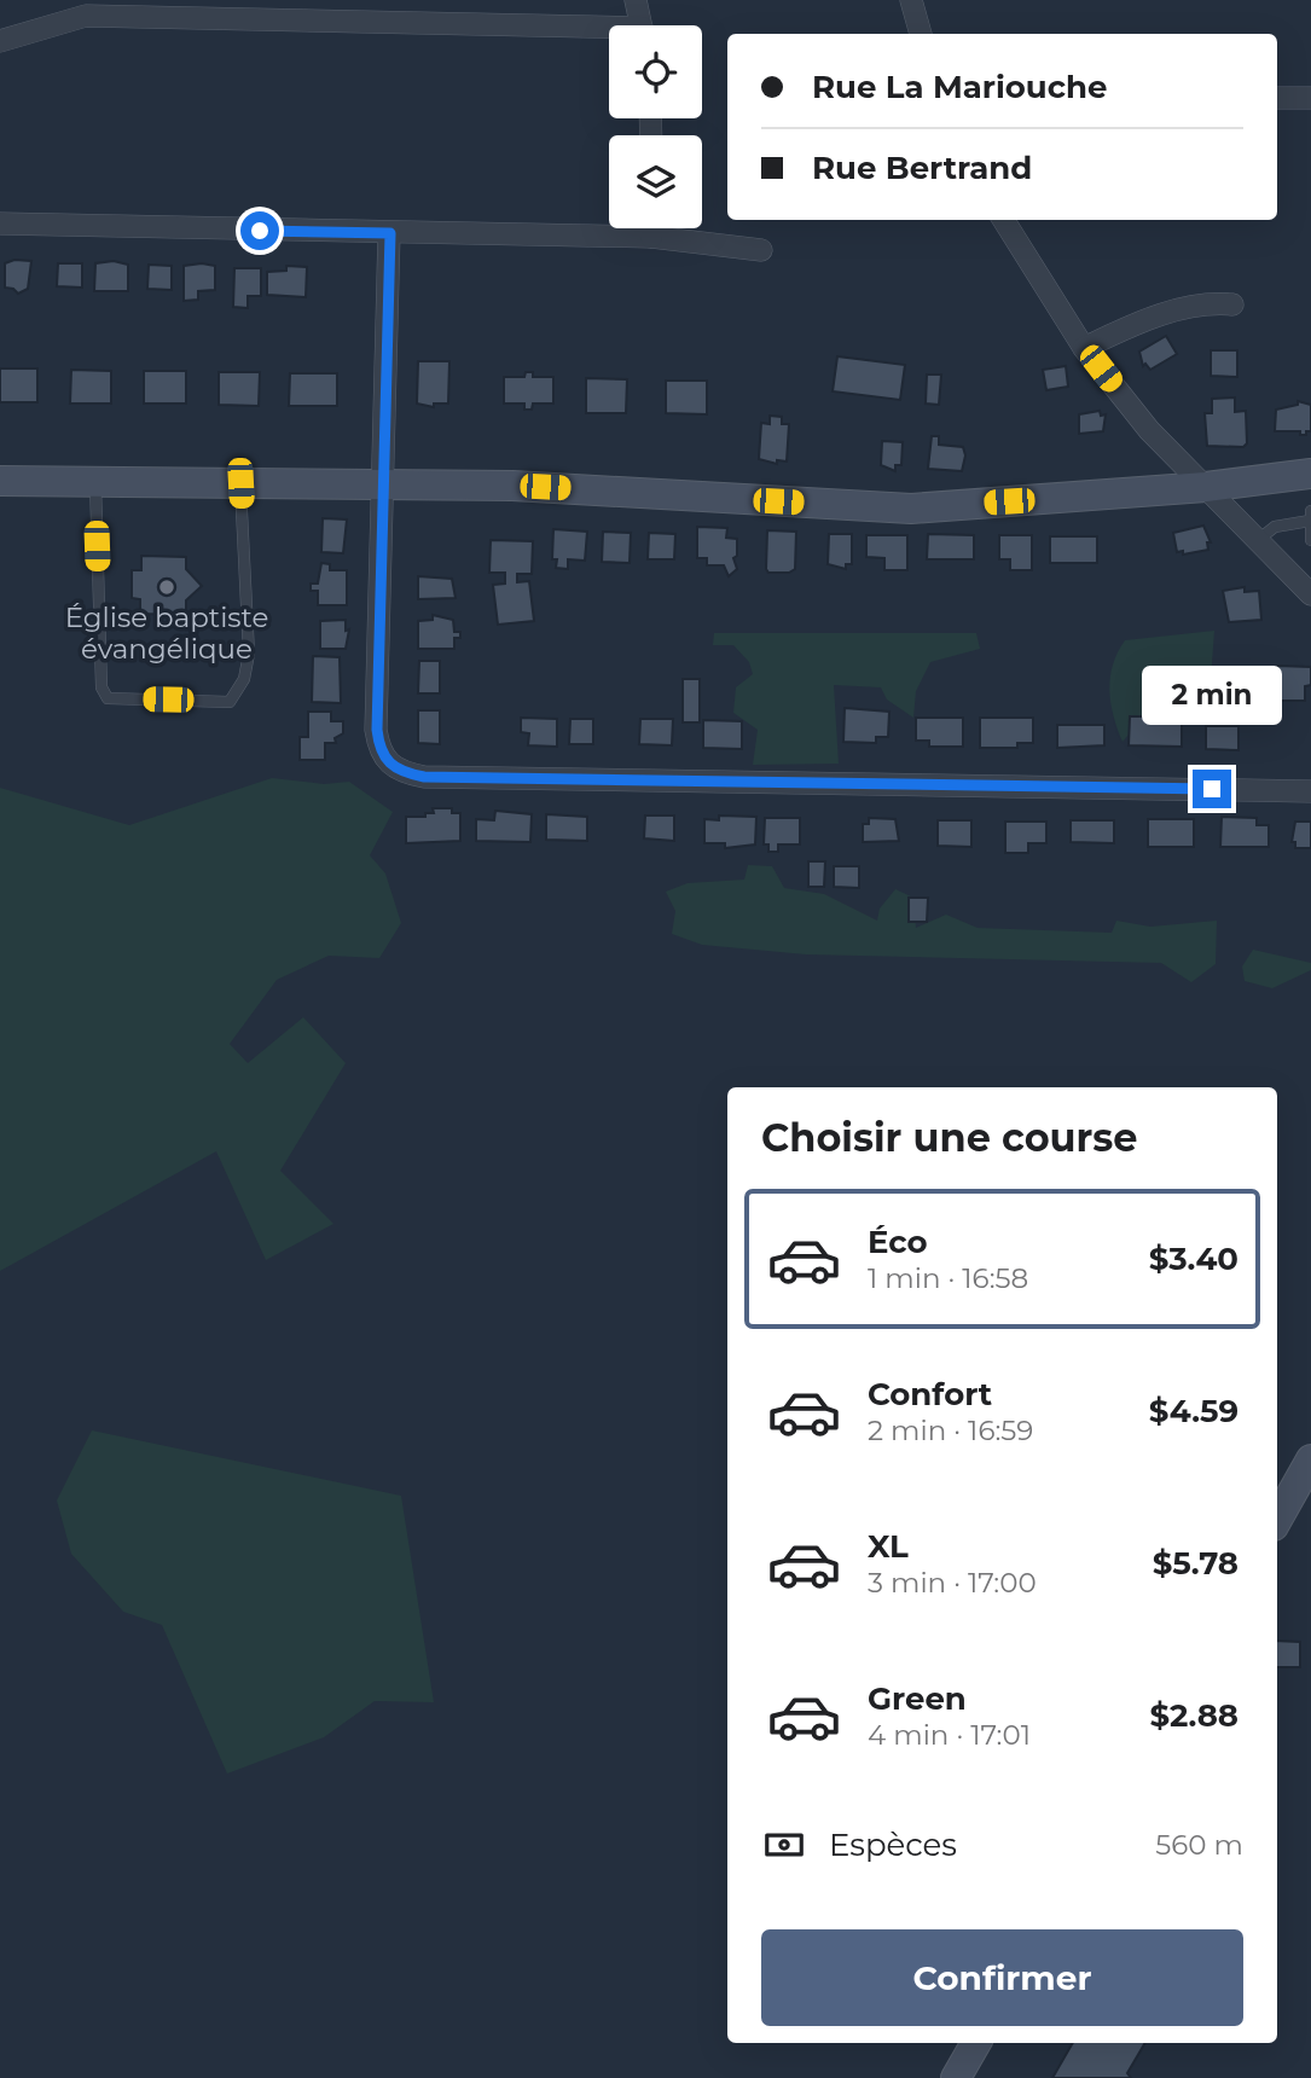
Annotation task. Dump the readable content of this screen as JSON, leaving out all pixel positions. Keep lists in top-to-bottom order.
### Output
{
  "places": ["Église baptiste évangélique"],
  "page": {
    "banner": ["Rue La Mariouche", "Rue Bertrand"],
    "bubble": "2 min",
    "heading": "Choisir une course",
    "list": [
      {
        "name": "Éco",
        "note": "1 min · 16:58",
        "value": "$3.40"
      },
      {
        "name": "Confort",
        "note": "2 min · 16:59",
        "value": "$4.59"
      },
      {
        "name": "XL",
        "note": "3 min · 17:00",
        "value": "$5.78"
      },
      {
        "name": "Green",
        "note": "4 min · 17:01",
        "value": "$2.88"
      }
    ],
    "pay": ["Espèces", "560 m"],
    "buttons": "Confirmer"
  }
}
